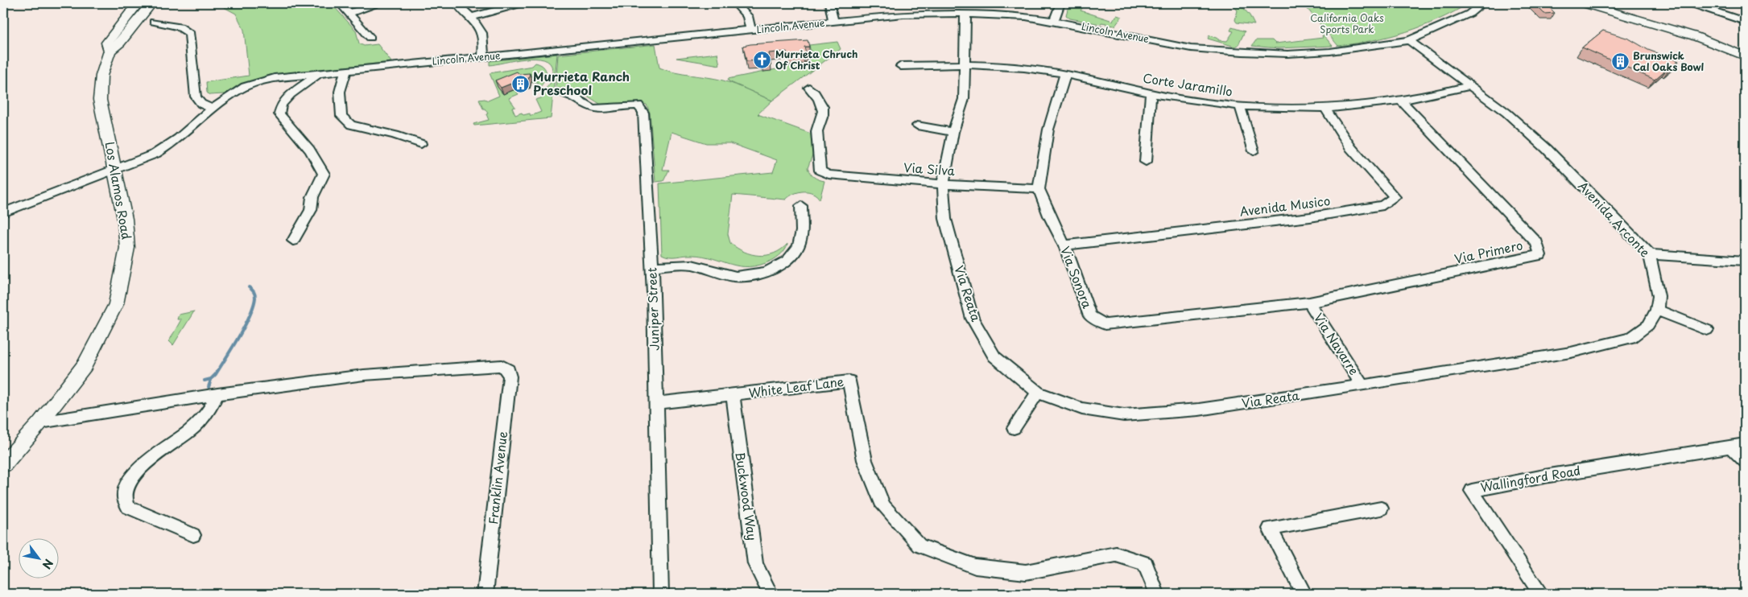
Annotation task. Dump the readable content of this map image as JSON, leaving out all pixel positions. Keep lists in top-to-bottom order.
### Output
{
  "streets": {
    "main road": ["Los Alamos Road"],
    "street": [
      "Lincoln Avenue",
      "Corte Jaramillo",
      "Via Silva",
      "Avenida Musico",
      "Avenida Arconte",
      "Via Primero",
      "Via Sonora",
      "Via Reata",
      "Juniper Street",
      "Via Navarre",
      "White Leaf Lane",
      "Franklin Avenue",
      "Wallingford Road",
      "Buckwood Way"
    ]
  },
  "crossings": [
    ["Lincoln Avenue", "Los Alamos Road"],
    ["Lincoln Avenue", "Avenida Arconte"],
    ["Lincoln Avenue", "Via Reata"],
    ["Corte Jaramillo", "Avenida Musico"],
    ["Corte Jaramillo", "Avenida Arconte"],
    ["Corte Jaramillo", "Via Primero"],
    ["Corte Jaramillo", "Via Reata"],
    ["Via Silva", "Via Sonora"],
    ["Via Silva", "Via Reata"],
    ["Avenida Musico", "Via Sonora"],
    ["Via Primero", "Via Sonora"],
    ["Via Primero", "Via Navarre"],
    ["Via Sonora", "Via Navarre"],
    ["Via Reata", "Via Navarre"],
    ["Juniper Street", "White Leaf Lane"],
    ["White Leaf Lane", "Buckwood Way"]
  ],
  "parks": ["California Oaks Sports Park"],
  "places": {
    "church": ["Murrieta Chruch Of Christ"],
    "building": ["Brunswick Cal Oaks Bowl", "Murrieta Ranch Preschool"]
  },
  "north": "bottom right"
}
